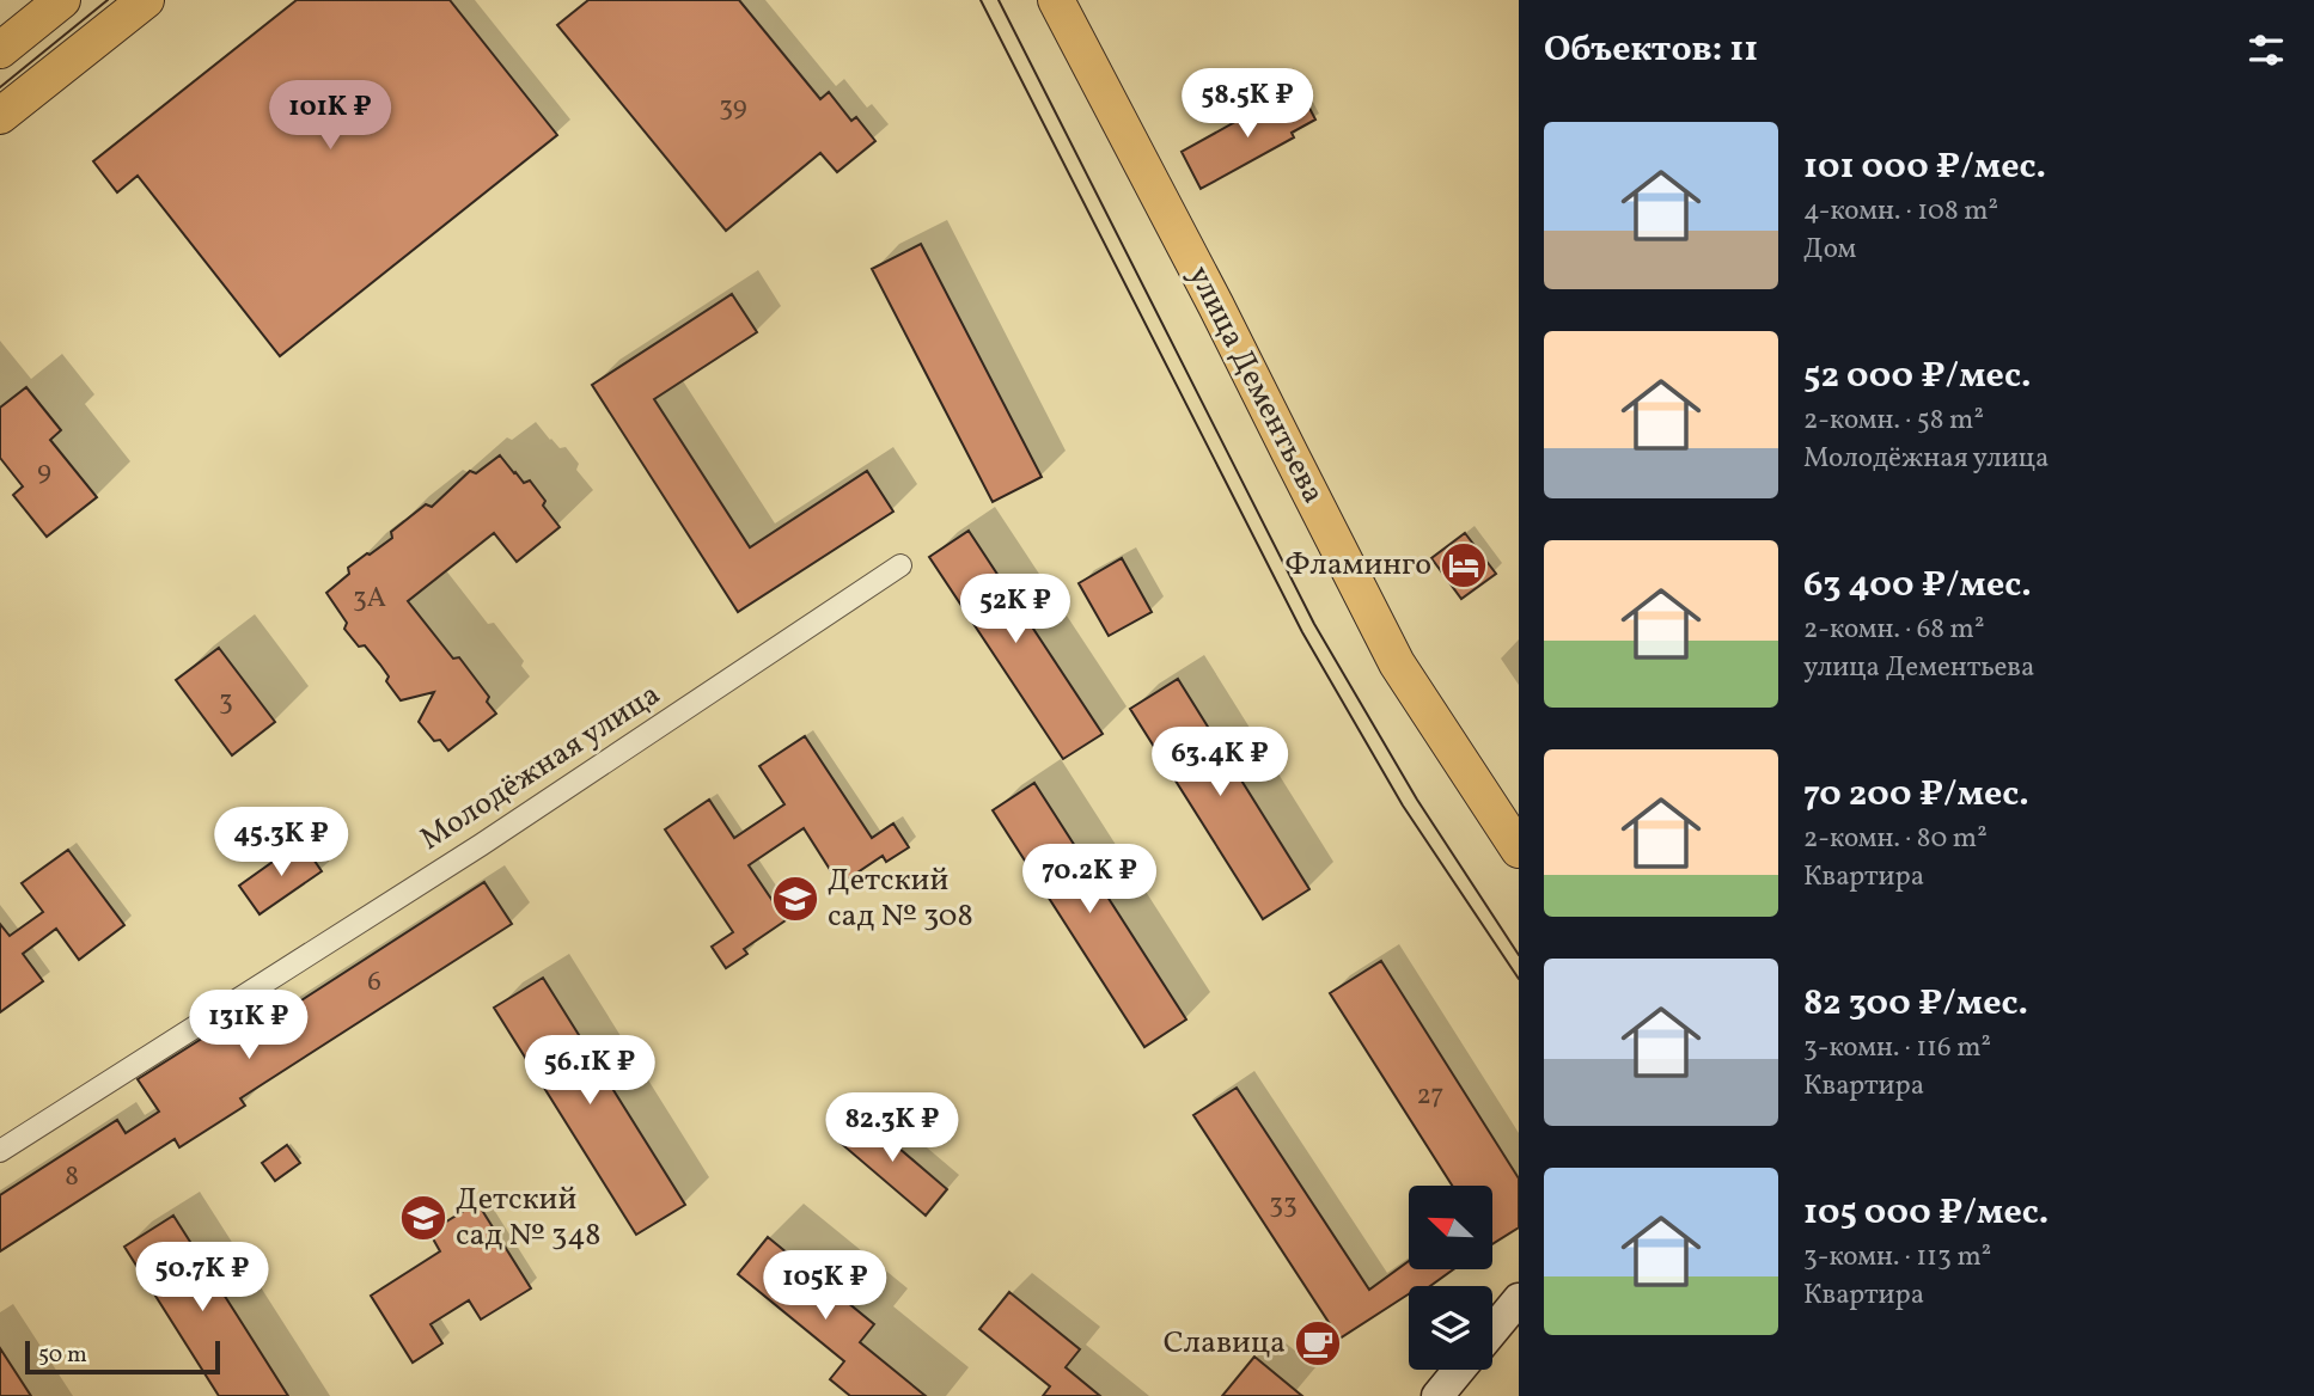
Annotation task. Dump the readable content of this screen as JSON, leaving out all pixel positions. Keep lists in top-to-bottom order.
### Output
{
  "streets": {
    "main road": ["улица Дементьева"],
    "street": ["Молодёжная улица"]
  },
  "places": {
    "hotel": ["Фламинго"],
    "school or university": ["Детский сад № 308", "Детский сад № 348"],
    "cafe": ["Славица"]
  },
  "house_numbers": [
    "39",
    "9",
    "3А",
    "3",
    "6",
    "27",
    "8",
    "33"
  ],
  "scale_bar": "50 m",
  "north": "top left",
  "page": {
    "heading": "Объектов: 11",
    "price": [
      "58.5K ₽",
      "101K ₽",
      "52K ₽",
      "63.4K ₽",
      "45.3K ₽",
      "70.2K ₽",
      "131K ₽",
      "56.1K ₽",
      "82.3K ₽",
      "50.7K ₽",
      "105K ₽"
    ],
    "list": [
      {
        "name": "101 000 ₽/мес.",
        "note": "4-комн. · 108 m² · Дом"
      },
      {
        "name": "52 000 ₽/мес.",
        "note": "2-комн. · 58 m² · Молодёжная улица"
      },
      {
        "name": "63 400 ₽/мес.",
        "note": "2-комн. · 68 m² · улица Дементьева"
      },
      {
        "name": "70 200 ₽/мес.",
        "note": "2-комн. · 80 m² · Квартира"
      },
      {
        "name": "82 300 ₽/мес.",
        "note": "3-комн. · 116 m² · Квартира"
      },
      {
        "name": "105 000 ₽/мес.",
        "note": "3-комн. · 113 m² · Квартира"
      }
    ],
    "scale": "50 m"
  }
}
